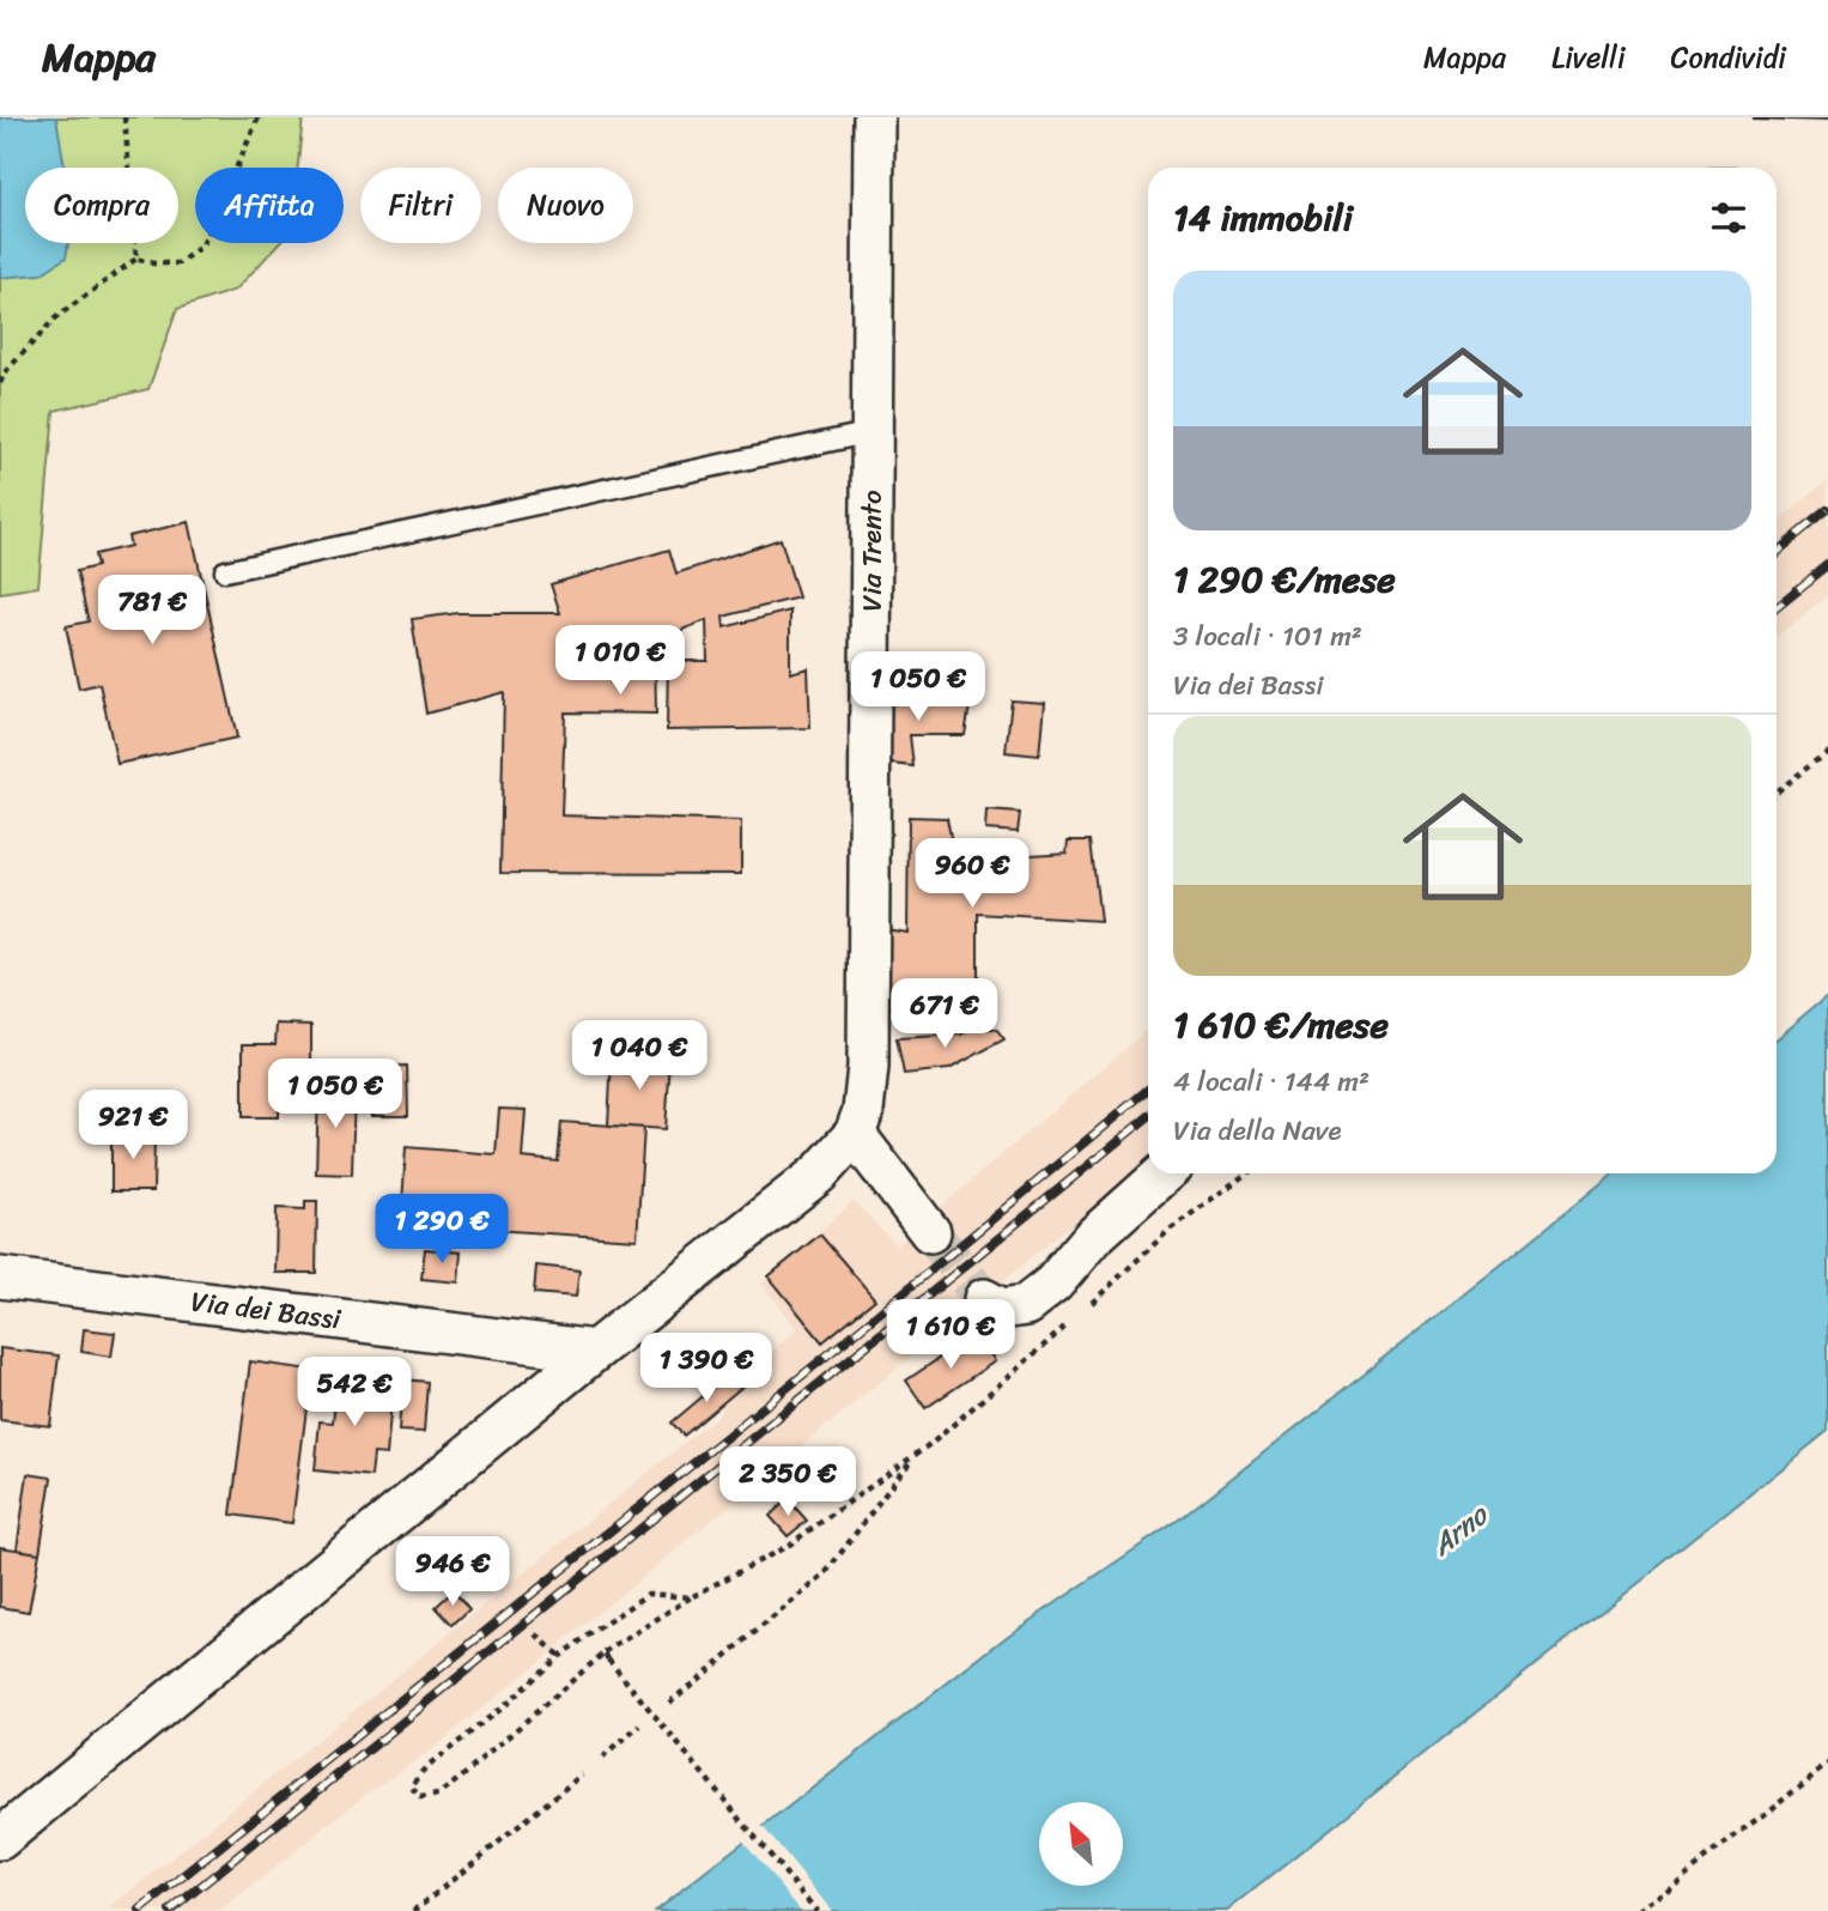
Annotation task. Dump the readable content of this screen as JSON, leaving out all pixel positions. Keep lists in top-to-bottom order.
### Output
{
  "streets": {
    "street": ["Via Trento", "Via dei Bassi"]
  },
  "water": ["Arno"],
  "north": "top left",
  "page": {
    "header": "Mappa",
    "nav": ["Mappa", "Livelli", "Condividi"],
    "chip": [
      "Compra",
      "Affitta",
      "Filtri",
      "Nuovo"
    ],
    "heading": "14 immobili",
    "list": [
      {
        "name": "1 290 €/mese",
        "note": "3 locali · 101 m² · Via dei Bassi"
      },
      {
        "name": "1 610 €/mese",
        "note": "4 locali · 144 m² · Via della Nave"
      }
    ],
    "price": [
      "781 €",
      "1 010 €",
      "1 050 €",
      "960 €",
      "671 €",
      "1 040 €",
      "1 050 €",
      "921 €",
      "1 290 €",
      "1 610 €",
      "1 390 €",
      "542 €",
      "2 350 €",
      "946 €"
    ]
  }
}
